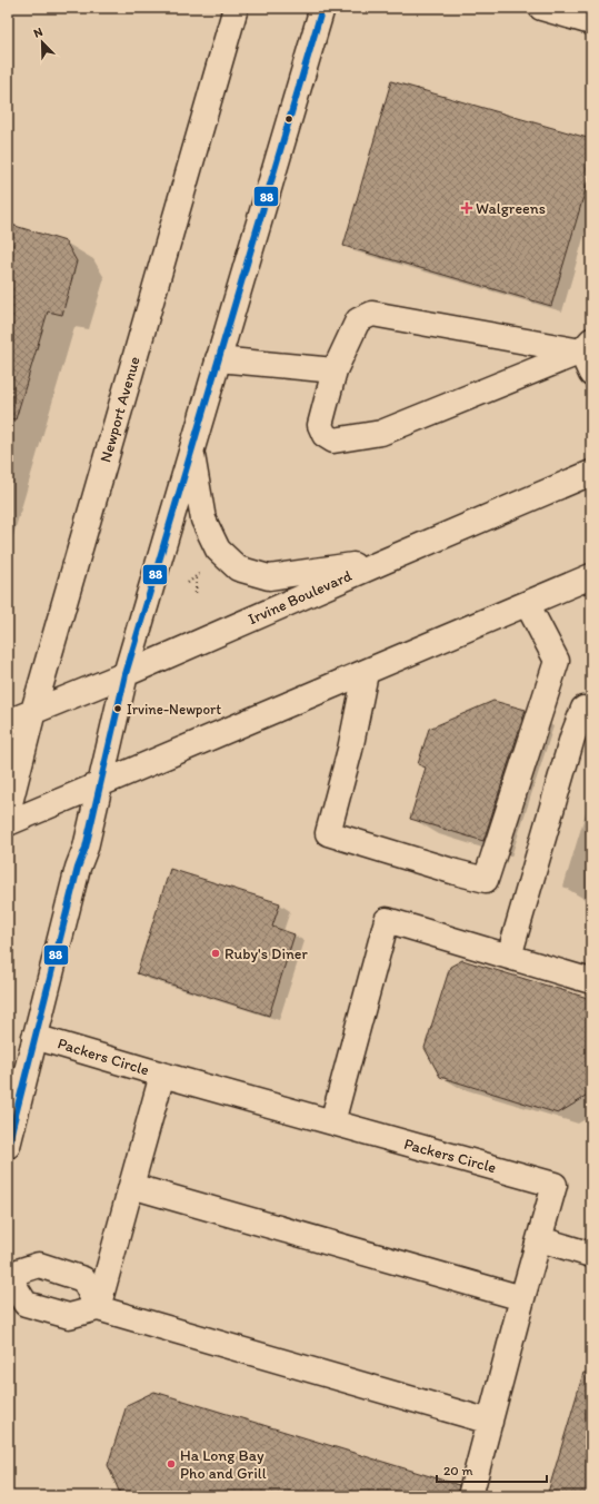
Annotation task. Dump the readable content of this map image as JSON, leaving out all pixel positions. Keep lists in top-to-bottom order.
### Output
{
  "streets": {
    "main road": ["Newport Avenue", "Irvine Boulevard", "Packers Circle"]
  },
  "crossings": [
    ["Newport Avenue", "Irvine Boulevard"]
  ],
  "places": {
    "health": ["Walgreens"],
    "other": ["Irvine-Newport", "Ruby's Diner", "Ha Long Bay Pho and Grill"]
  },
  "lines": ["transit line 88"],
  "scale_bar": "20 m",
  "north": "top left"
}
